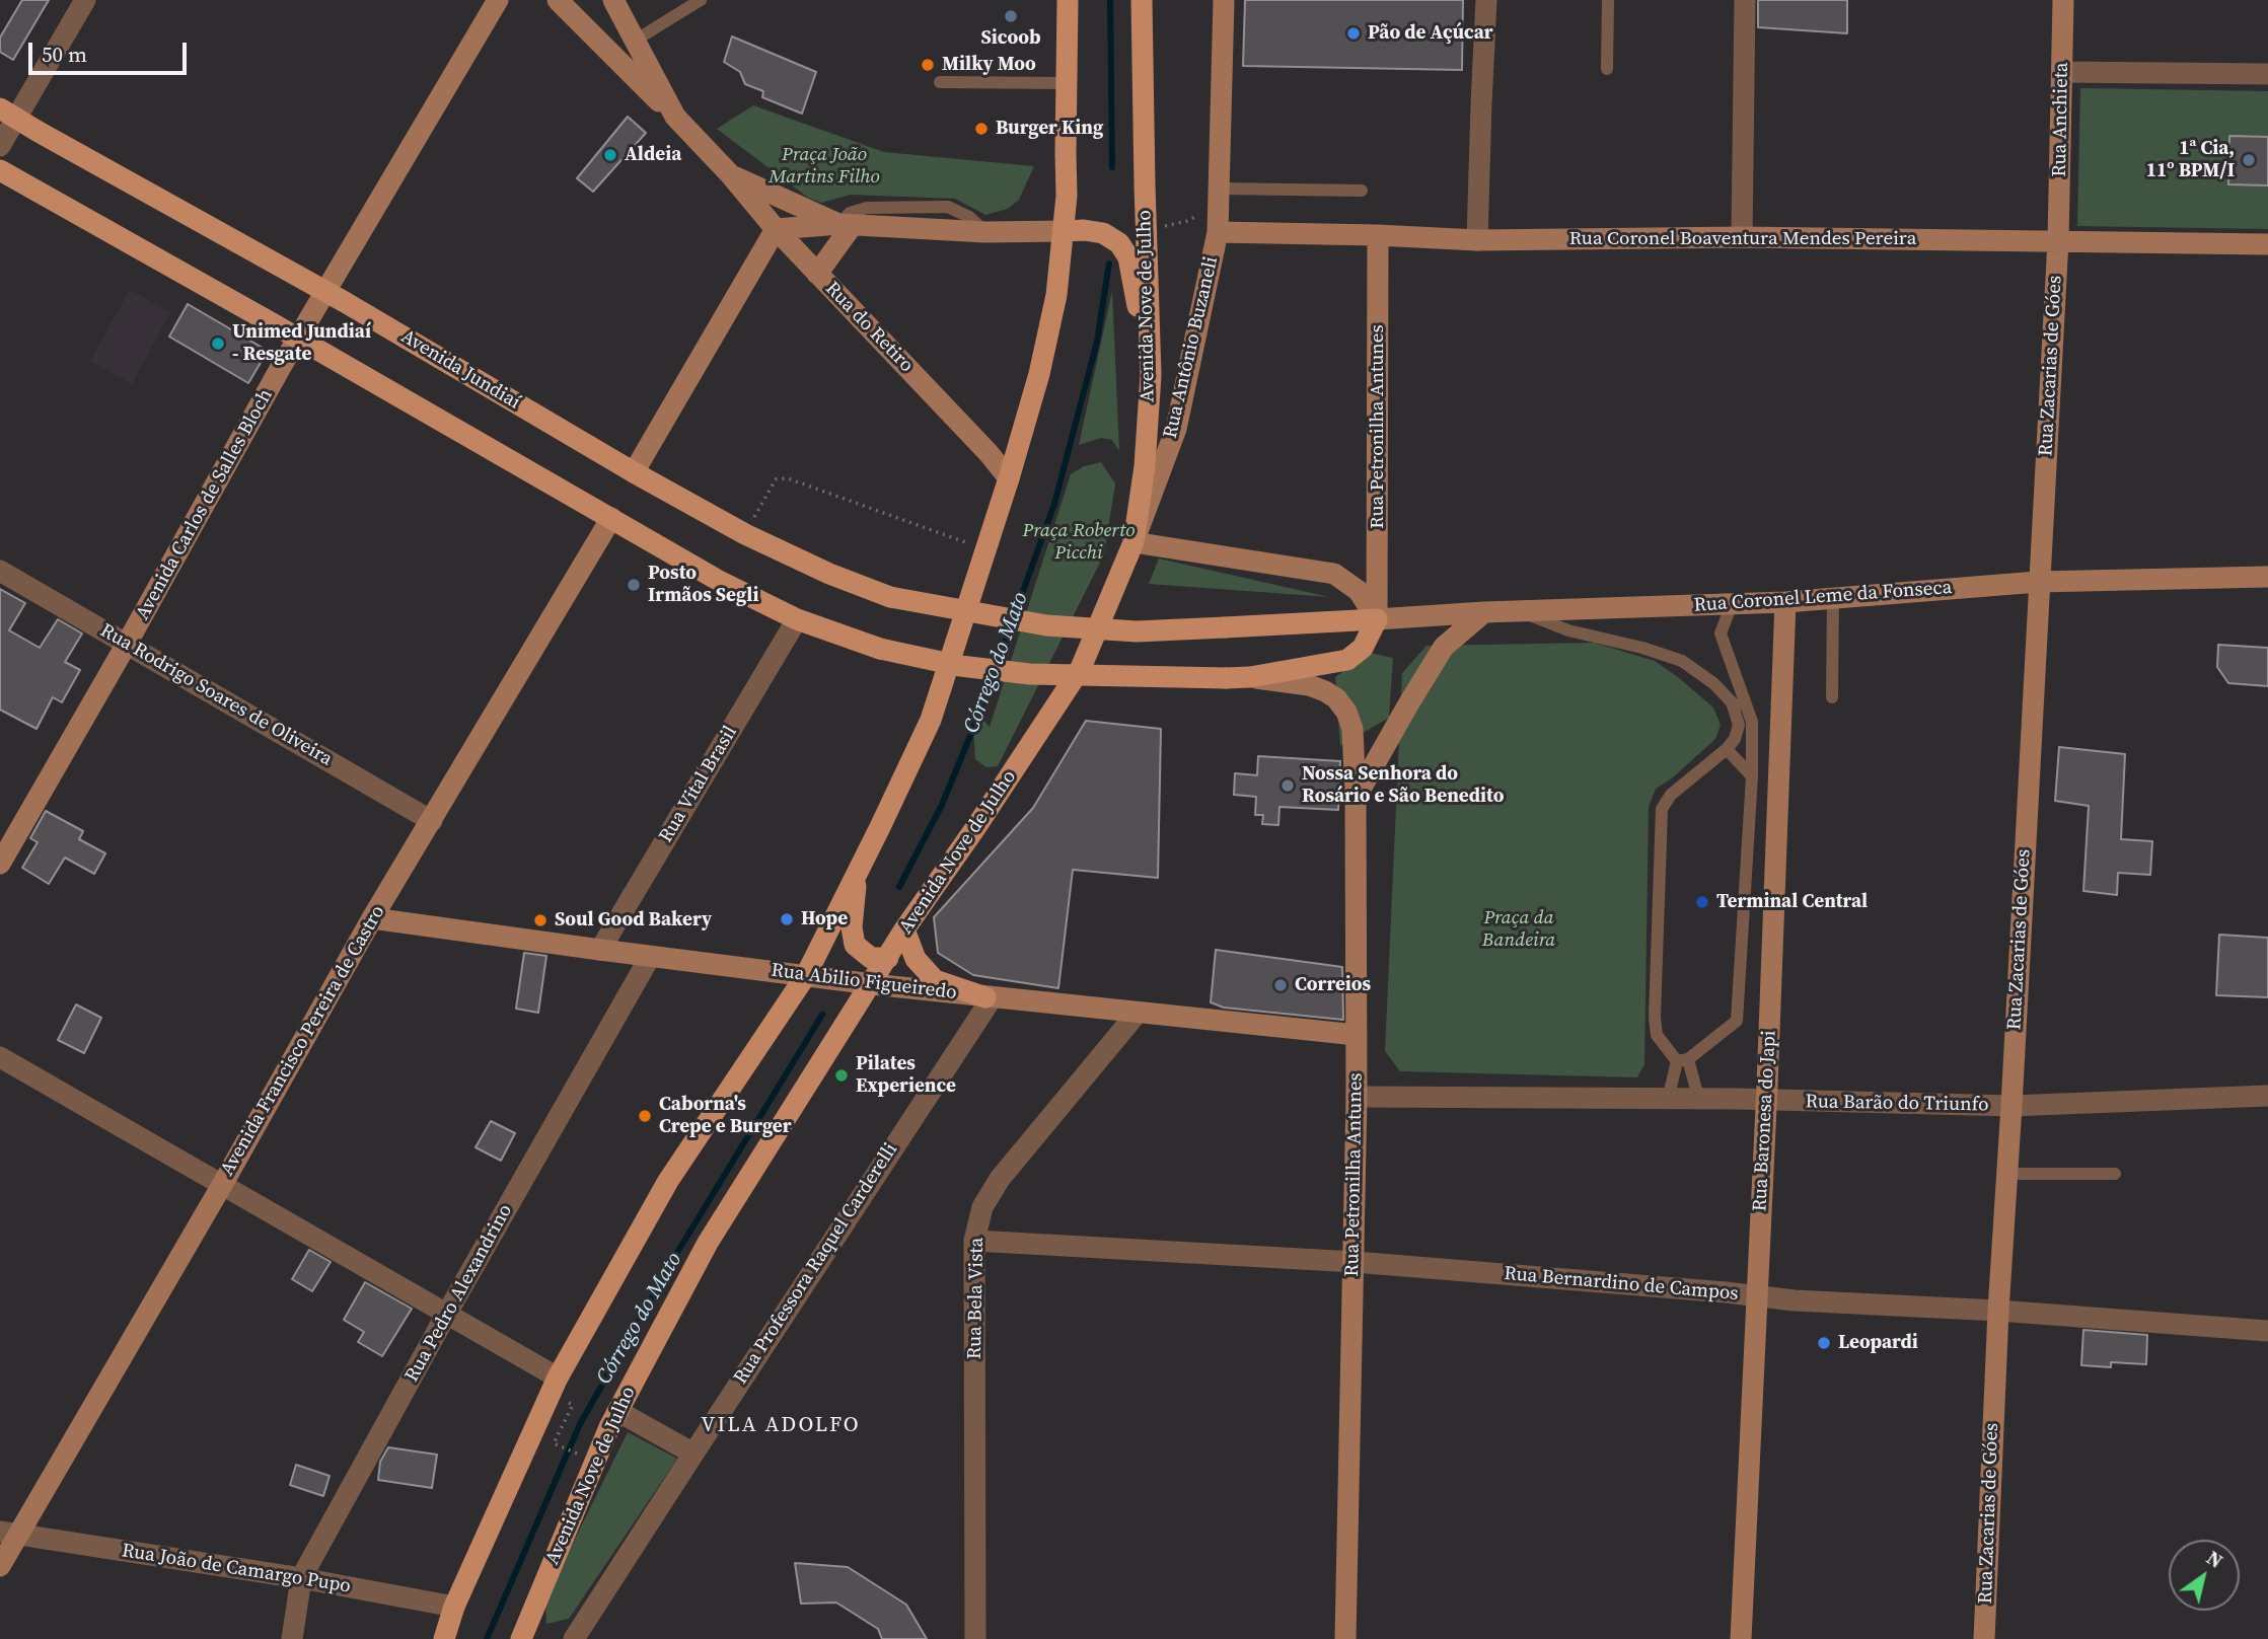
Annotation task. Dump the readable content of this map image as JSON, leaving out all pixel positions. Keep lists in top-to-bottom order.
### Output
{
  "streets": {
    "main road": ["Avenida Nove de Julho", "Avenida Jundiaí"],
    "street": [
      "Rua Anchieta",
      "Rua Coronel Boaventura Mendes Pereira",
      "Rua do Retiro",
      "Rua Antônio Buzaneli",
      "Rua Zacarias de Góes",
      "Rua Petronilha Antunes",
      "Avenida Carlos de Salles Bloch",
      "Rua Coronel Leme da Fonseca",
      "Rua Rodrigo Soares de Oliveira",
      "Rua Vital Brasil",
      "Rua Abilio Figueiredo",
      "Avenida Francisco Pereira de Castro",
      "Rua Barão do Triunfo",
      "Rua Baronesa do Japi",
      "Rua Professora Raquel Carderelli",
      "Rua Bernardino de Campos",
      "Rua Pedro Alexandrino",
      "Rua Bela Vista",
      "Rua João de Camargo Pupo"
    ]
  },
  "crossings": [
    ["Rua Anchieta", "Rua Coronel Boaventura Mendes Pereira"],
    ["Rua Anchieta", "Rua Zacarias de Góes"],
    ["Rua Coronel Boaventura Mendes Pereira", "Rua Antônio Buzaneli"],
    ["Rua Coronel Boaventura Mendes Pereira", "Rua Zacarias de Góes"],
    ["Rua Coronel Boaventura Mendes Pereira", "Rua Petronilha Antunes"],
    ["Avenida Nove de Julho", "Rua Antônio Buzaneli"],
    ["Avenida Nove de Julho", "Rua Abilio Figueiredo"],
    ["Rua Zacarias de Góes", "Rua Coronel Leme da Fonseca"],
    ["Rua Zacarias de Góes", "Rua Barão do Triunfo"],
    ["Rua Zacarias de Góes", "Rua Bernardino de Campos"],
    ["Avenida Jundiaí", "Rua Petronilha Antunes"],
    ["Avenida Jundiaí", "Avenida Carlos de Salles Bloch"],
    ["Avenida Jundiaí", "Rua Coronel Leme da Fonseca"],
    ["Rua Petronilha Antunes", "Rua Coronel Leme da Fonseca"],
    ["Rua Petronilha Antunes", "Rua Abilio Figueiredo"],
    ["Rua Petronilha Antunes", "Rua Barão do Triunfo"],
    ["Rua Petronilha Antunes", "Rua Bernardino de Campos"],
    ["Avenida Carlos de Salles Bloch", "Rua Rodrigo Soares de Oliveira"],
    ["Rua Coronel Leme da Fonseca", "Rua Baronesa do Japi"],
    ["Rua Rodrigo Soares de Oliveira", "Avenida Francisco Pereira de Castro"],
    ["Rua Vital Brasil", "Rua Abilio Figueiredo"],
    ["Rua Abilio Figueiredo", "Avenida Francisco Pereira de Castro"],
    ["Rua Abilio Figueiredo", "Rua Professora Raquel Carderelli"],
    ["Rua Abilio Figueiredo", "Rua Pedro Alexandrino"],
    ["Rua Abilio Figueiredo", "Rua Bela Vista"],
    ["Avenida Francisco Pereira de Castro", "Rua João de Camargo Pupo"],
    ["Rua Barão do Triunfo", "Rua Baronesa do Japi"],
    ["Rua Baronesa do Japi", "Rua Bernardino de Campos"],
    ["Rua Bernardino de Campos", "Rua Bela Vista"],
    ["Rua Pedro Alexandrino", "Rua João de Camargo Pupo"]
  ],
  "districts": ["VILA ADOLFO"],
  "water": ["Córrego do Mato"],
  "parks": ["Praça João Martins Filho", "Praça Roberto Picchi", "Praça da Bandeira"],
  "places": [
    "Sicoob",
    "Pão de Açúcar",
    "Milky Moo",
    "Burger King",
    "Aldeia",
    "1ª Cia, 11º BPM/I",
    "Unimed Jundiaí - Resgate",
    "Posto Irmãos Segli",
    "Nossa Senhora do Rosário e São Benedito",
    "Terminal Central",
    "Hope",
    "Soul Good Bakery",
    "Correios",
    "Pilates Experience",
    "Caborna's Crepe e Burger",
    "Leopardi"
  ],
  "scale_bar": "50 m",
  "north": "top right"
}
